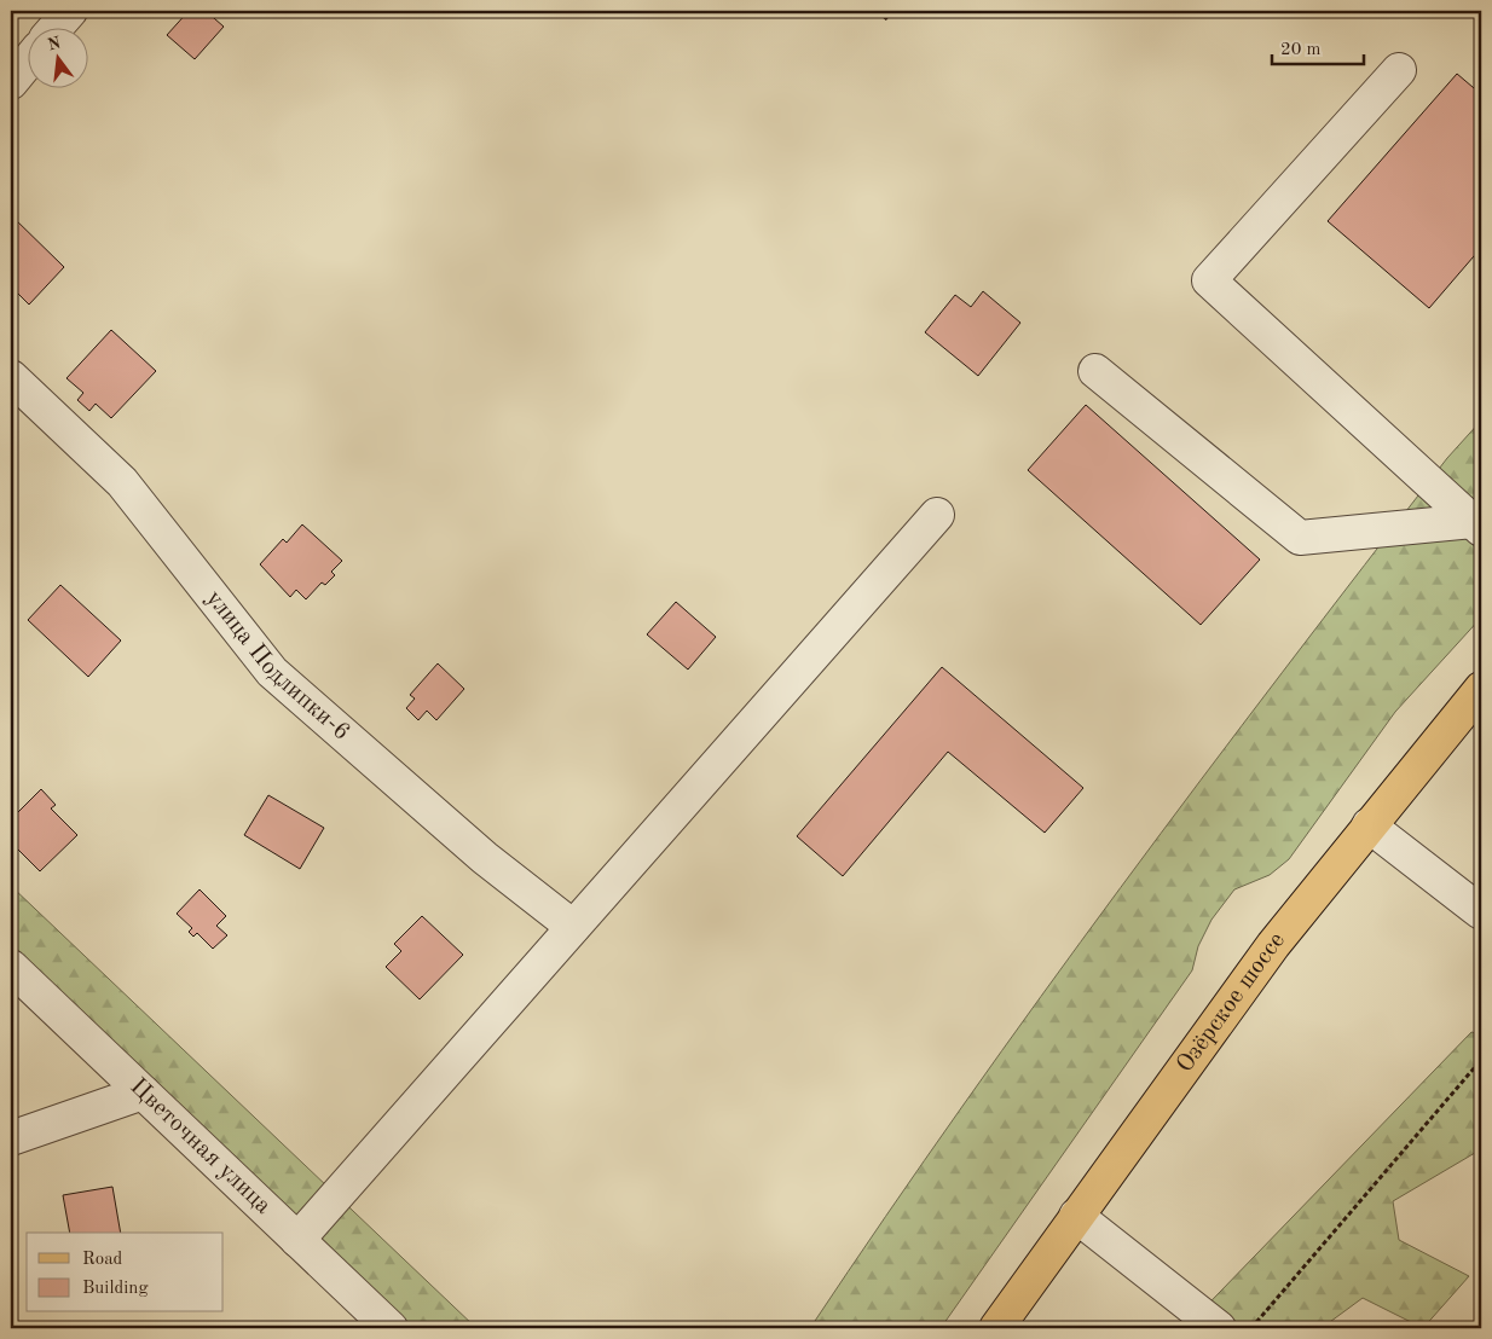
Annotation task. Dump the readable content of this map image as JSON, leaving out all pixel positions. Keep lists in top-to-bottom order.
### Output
{
  "streets": {
    "main road": ["Озёрское шоссе"],
    "street": ["улица Подлипки-6", "Цветочная улица"]
  },
  "legend": ["Road", "Building"],
  "scale_bar": "20 m",
  "north": "top"
}
